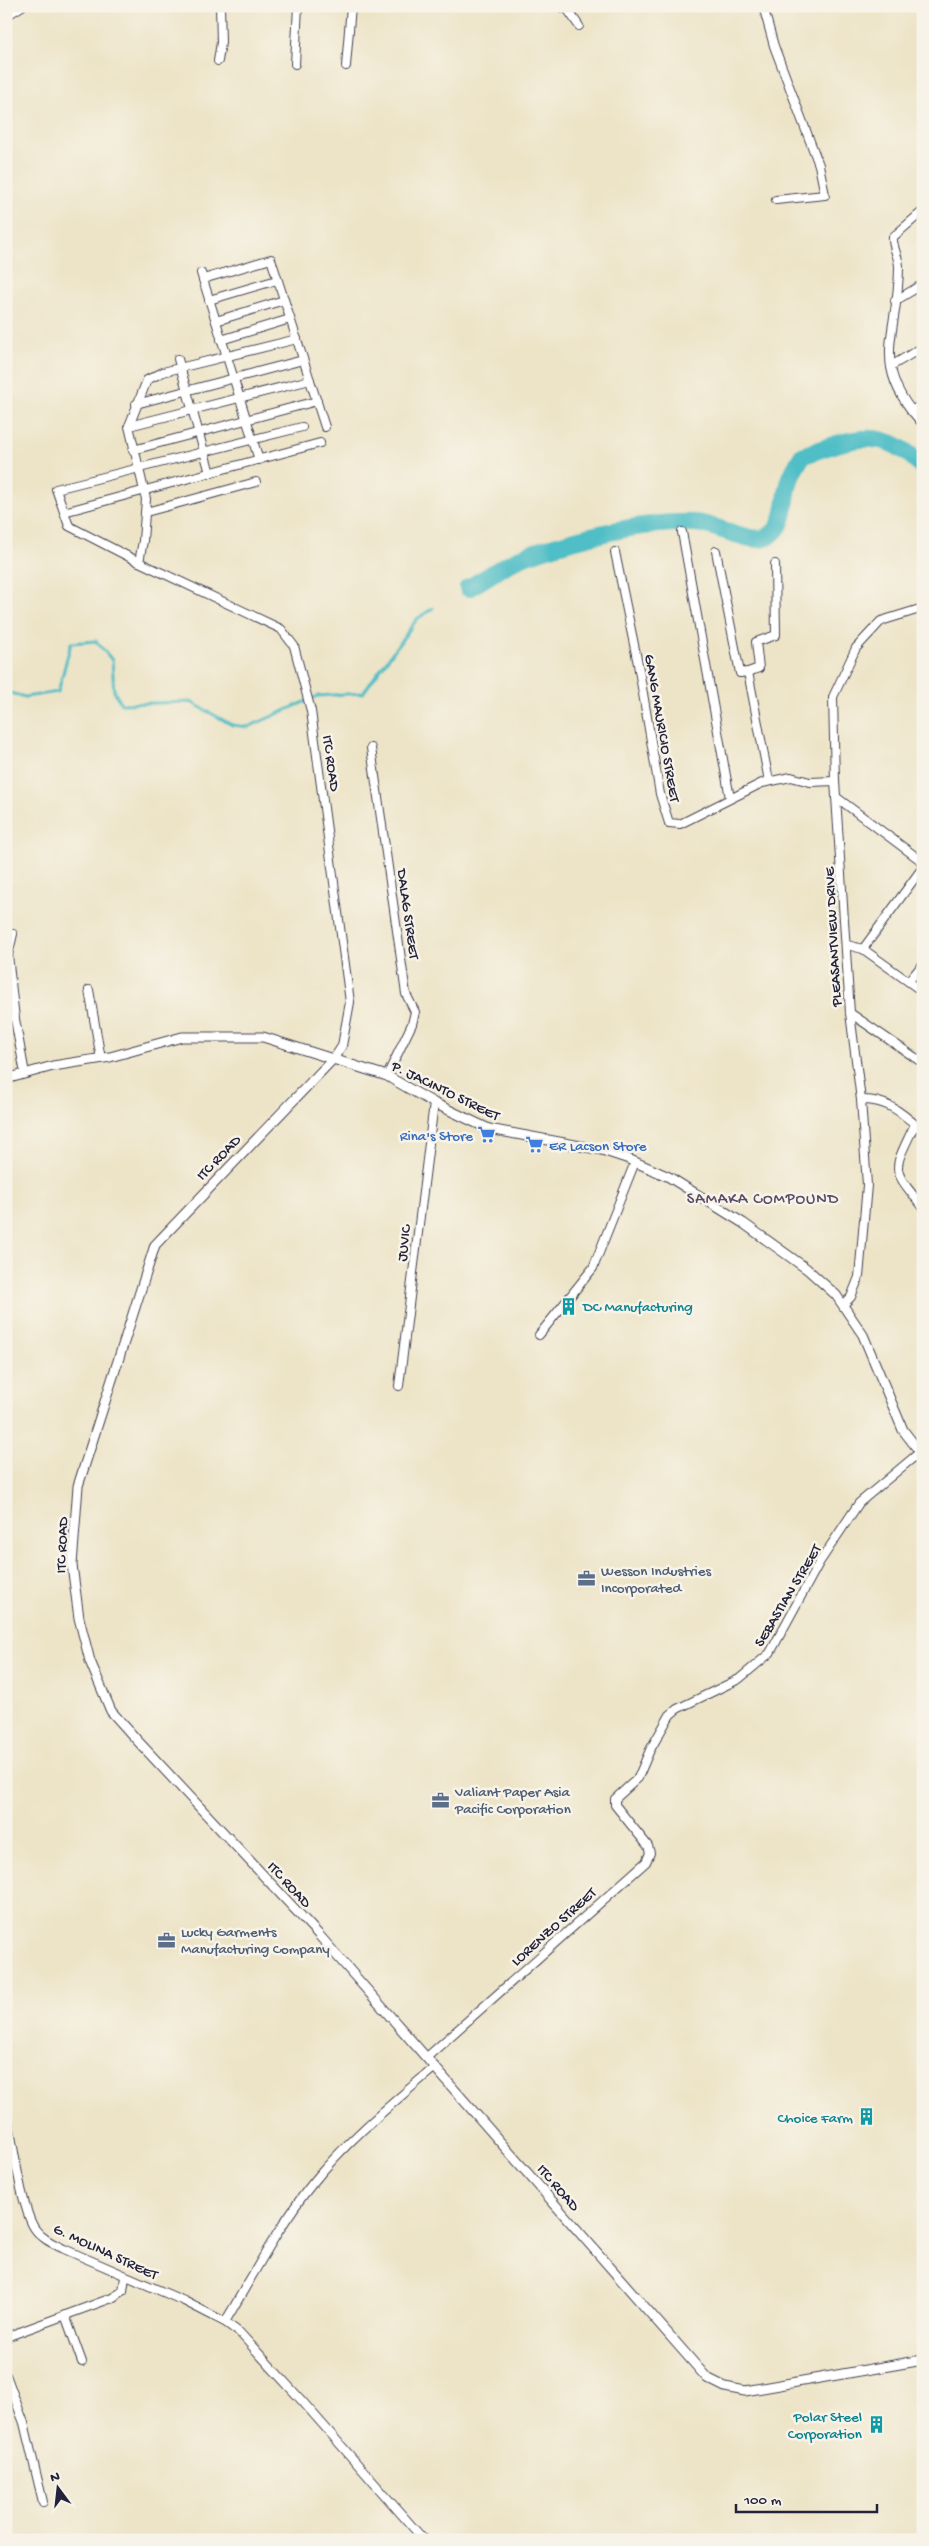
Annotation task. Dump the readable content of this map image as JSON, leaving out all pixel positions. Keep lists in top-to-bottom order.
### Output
{
  "streets": {
    "street": [
      "GANG MAURICIO STREET",
      "ITC ROAD",
      "DALAG STREET",
      "PLEASANTVIEW DRIVE",
      "P. JACINTO STREET",
      "JUVIC",
      "SEBASTIAN STREET",
      "LORENZO STREET",
      "G. MOLINA STREET"
    ]
  },
  "crossings": [
    ["GANG MAURICIO STREET", "PLEASANTVIEW DRIVE"],
    ["ITC ROAD", "P. JACINTO STREET"],
    ["ITC ROAD", "LORENZO STREET"],
    ["DALAG STREET", "P. JACINTO STREET"],
    ["PLEASANTVIEW DRIVE", "P. JACINTO STREET"],
    ["P. JACINTO STREET", "JUVIC"],
    ["P. JACINTO STREET", "SEBASTIAN STREET"],
    ["SEBASTIAN STREET", "LORENZO STREET"]
  ],
  "districts": ["SAMAKA COMPOUND"],
  "places": {
    "supermarket": ["Rina's Store", "ER Lacson Store"],
    "building": ["DC Manufacturing", "Choice Farm", "Polar Steel Corporation"],
    "office": ["Wesson Industries Incorporated", "Valiant Paper Asia Pacific Corporation", "Lucky Garments Manufacturing Company"]
  },
  "scale_bar": "100 m",
  "north": "top"
}
